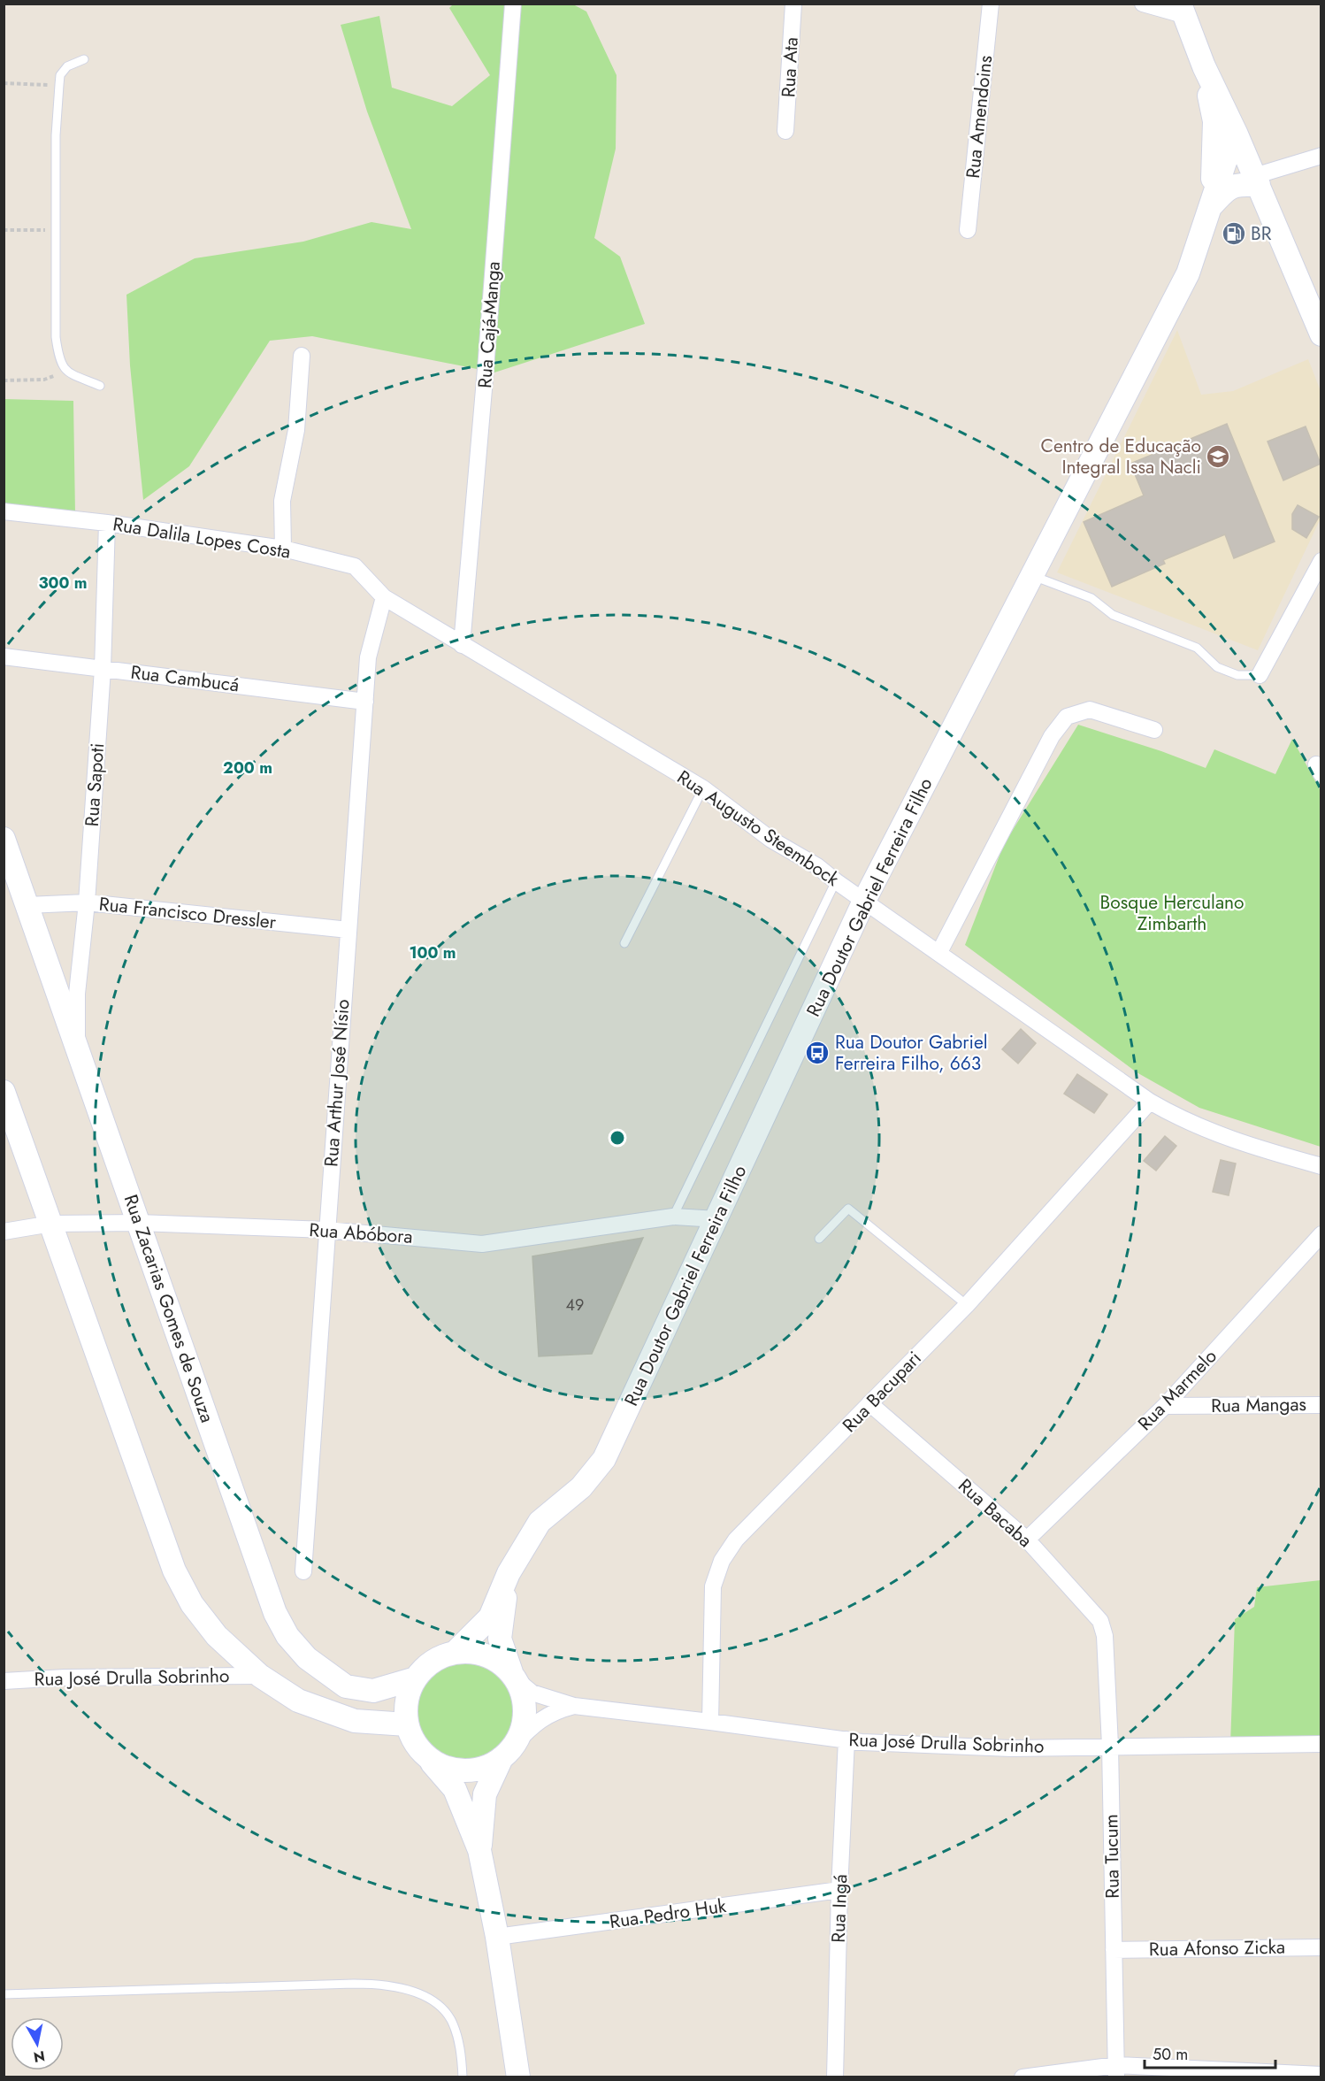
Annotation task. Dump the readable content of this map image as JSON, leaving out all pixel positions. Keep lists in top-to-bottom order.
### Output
{
  "streets": {
    "main road": ["Rua Doutor Gabriel Ferreira Filho", "Rua Zacarias Gomes de Souza"],
    "street": [
      "Rua Ata",
      "Rua Amendoins",
      "Rua Cajá-Manga",
      "Rua Dalila Lopes Costa",
      "Rua Cambucá",
      "Rua Sapoti",
      "Rua Augusto Steembock",
      "Rua Francisco Dressler",
      "Rua Arthur José Nísio",
      "Rua Abóbora",
      "Rua Marmelo",
      "Rua Bacupari",
      "Rua Mangas",
      "Rua Bacaba",
      "Rua José Drulla Sobrinho",
      "Rua Tucum",
      "Rua Ingá",
      "Rua Pedro Huk",
      "Rua Afonso Zicka"
    ]
  },
  "crossings": [
    ["Rua Cajá-Manga", "Rua Augusto Steembock"],
    ["Rua Dalila Lopes Costa", "Rua Sapoti"],
    ["Rua Dalila Lopes Costa", "Rua Augusto Steembock"],
    ["Rua Dalila Lopes Costa", "Rua Arthur José Nísio"],
    ["Rua Cambucá", "Rua Sapoti"],
    ["Rua Cambucá", "Rua Arthur José Nísio"],
    ["Rua Sapoti", "Rua Francisco Dressler"],
    ["Rua Sapoti", "Rua Zacarias Gomes de Souza"],
    ["Rua Augusto Steembock", "Rua Doutor Gabriel Ferreira Filho"],
    ["Rua Augusto Steembock", "Rua Arthur José Nísio"],
    ["Rua Augusto Steembock", "Rua Bacupari"],
    ["Rua Doutor Gabriel Ferreira Filho", "Rua Abóbora"],
    ["Rua Doutor Gabriel Ferreira Filho", "Rua Zacarias Gomes de Souza"],
    ["Rua Doutor Gabriel Ferreira Filho", "Rua José Drulla Sobrinho"],
    ["Rua Francisco Dressler", "Rua Arthur José Nísio"],
    ["Rua Francisco Dressler", "Rua Zacarias Gomes de Souza"],
    ["Rua Arthur José Nísio", "Rua Abóbora"],
    ["Rua Abóbora", "Rua Zacarias Gomes de Souza"],
    ["Rua Zacarias Gomes de Souza", "Rua José Drulla Sobrinho"],
    ["Rua Marmelo", "Rua Mangas"],
    ["Rua Marmelo", "Rua Bacaba"],
    ["Rua Bacupari", "Rua Bacaba"],
    ["Rua Bacupari", "Rua José Drulla Sobrinho"],
    ["Rua Bacaba", "Rua Tucum"],
    ["Rua José Drulla Sobrinho", "Rua Tucum"],
    ["Rua José Drulla Sobrinho", "Rua Ingá"],
    ["Rua Tucum", "Rua Afonso Zicka"],
    ["Rua Ingá", "Rua Pedro Huk"]
  ],
  "parks": ["Bosque Herculano Zimbarth"],
  "places": {
    "fuel station": ["BR"],
    "school or university": ["Centro de Educação Integral Issa Nacli"],
    "bus stop": ["Rua Doutor Gabriel Ferreira Filho, 663"]
  },
  "house_numbers": ["49"],
  "scale_bar": "50 m",
  "north": "bottom",
  "rings": ["300 m", "200 m", "100 m"]
}
